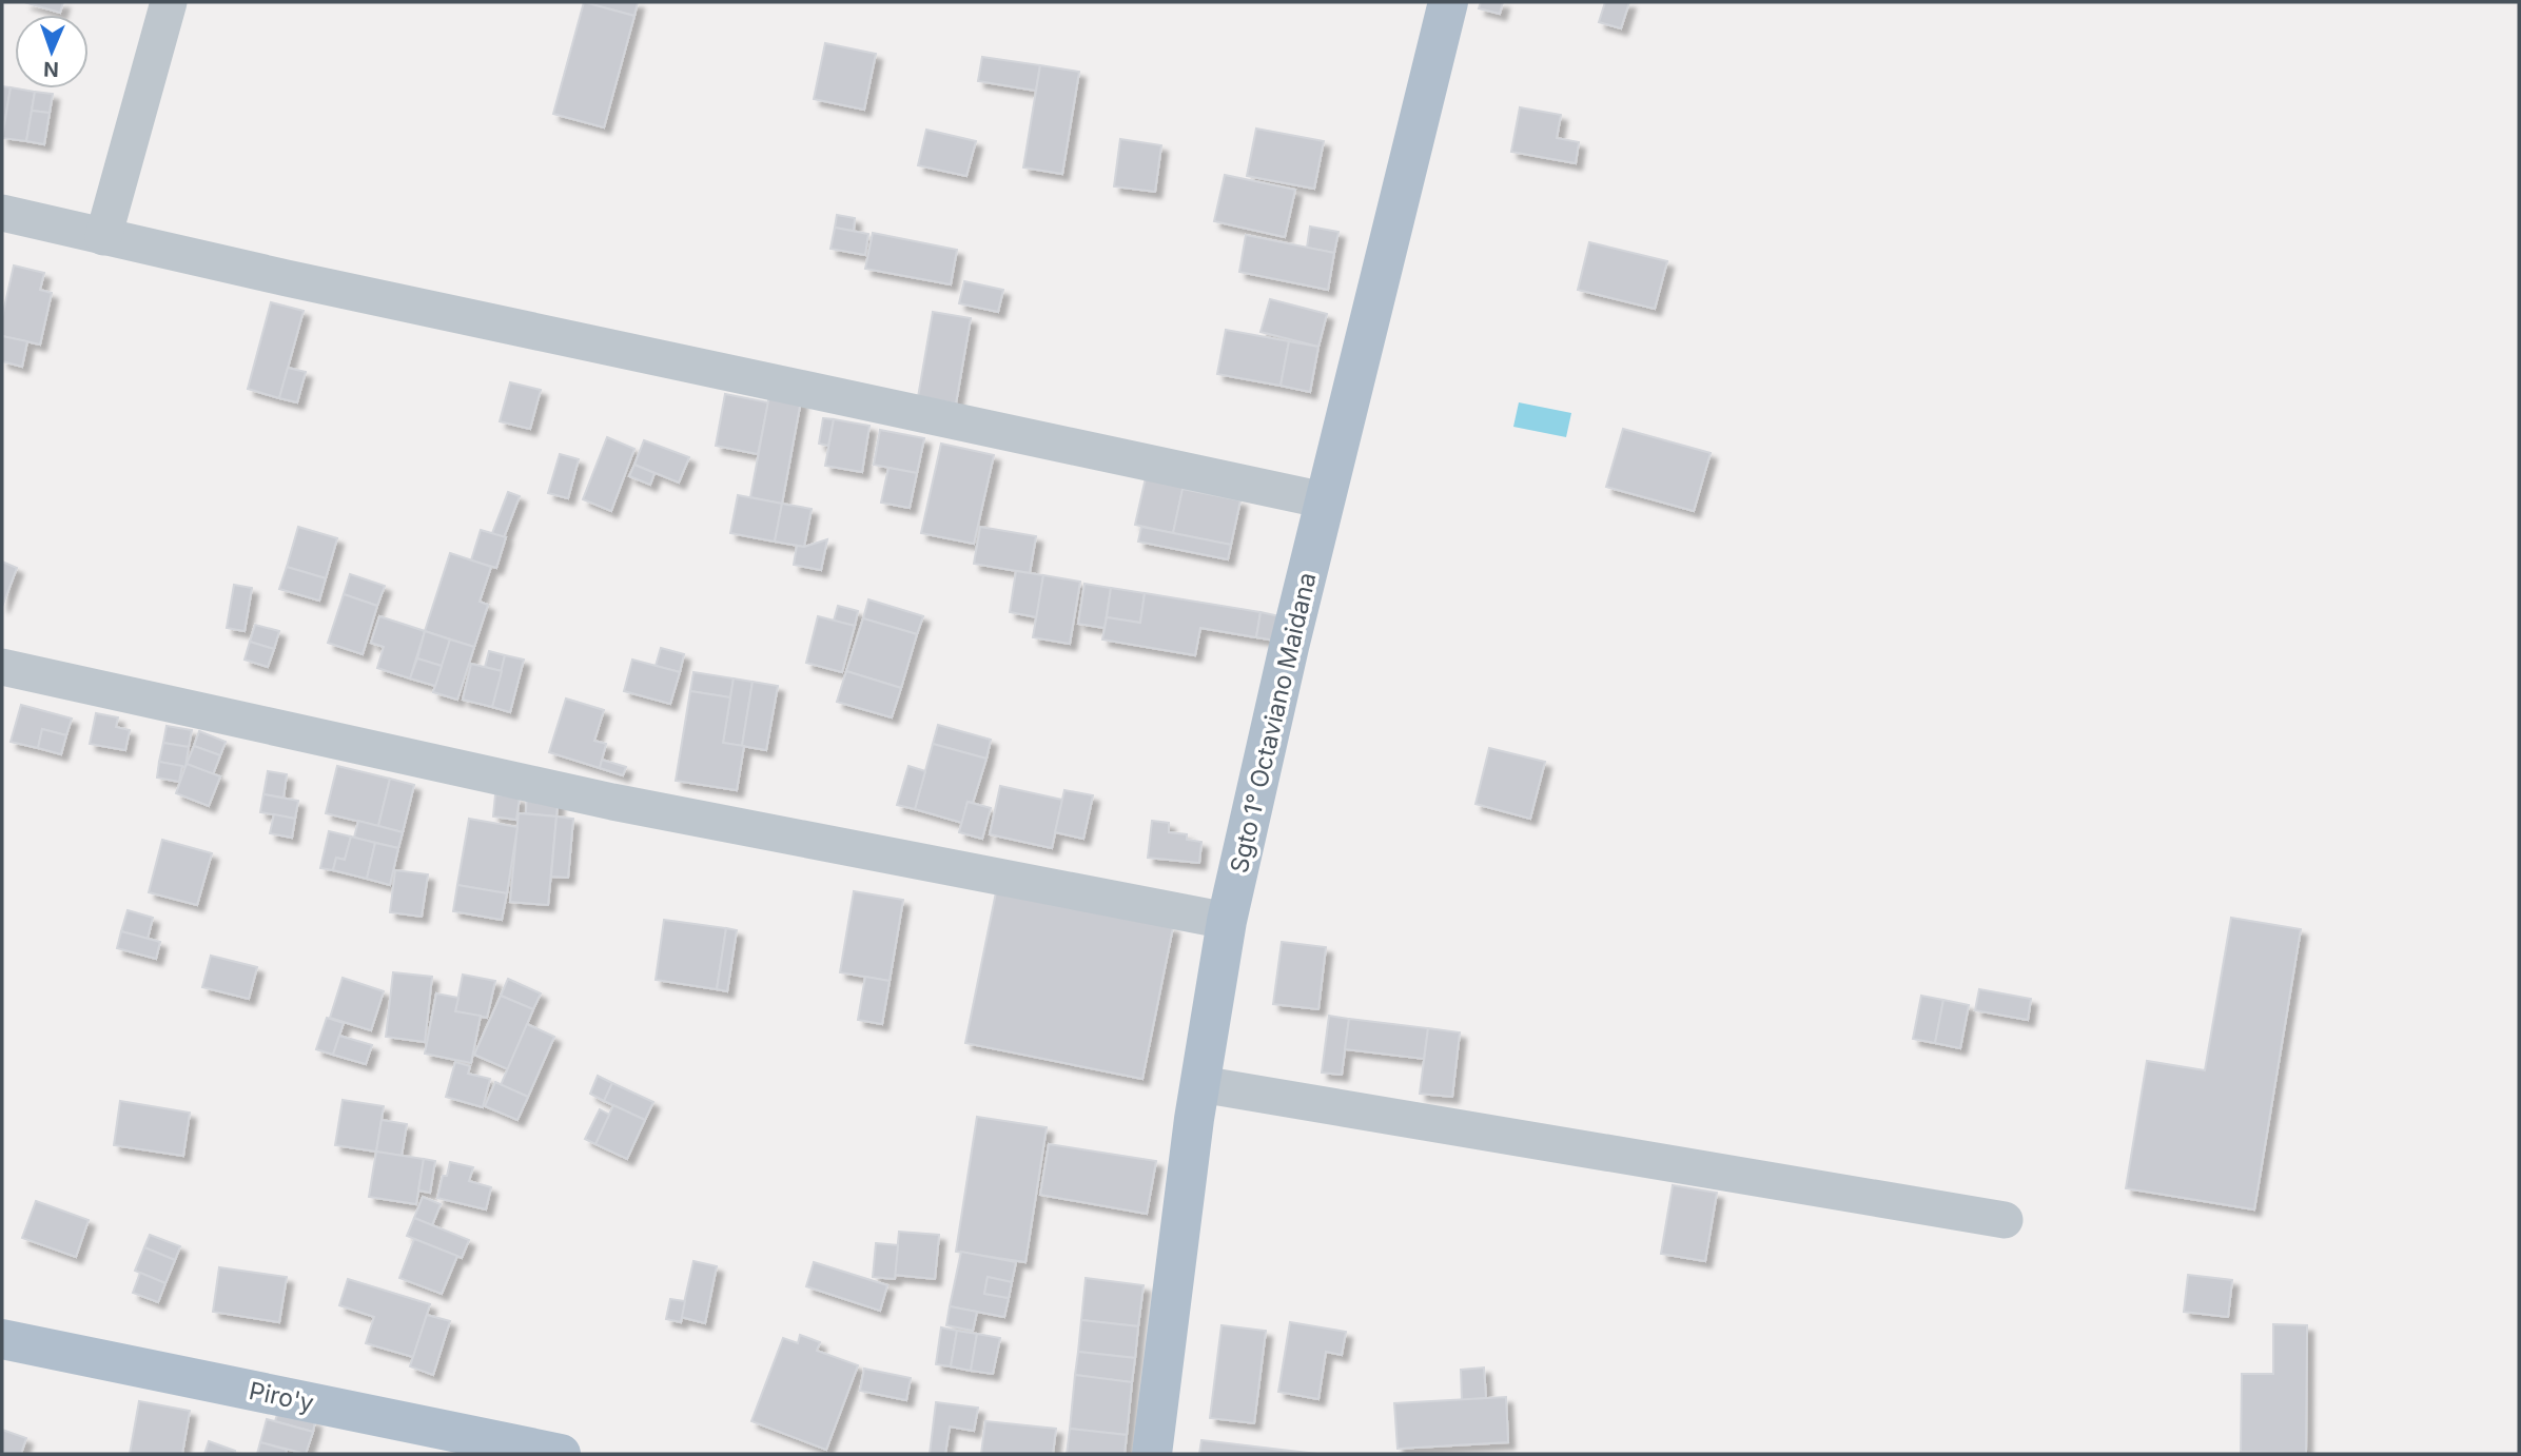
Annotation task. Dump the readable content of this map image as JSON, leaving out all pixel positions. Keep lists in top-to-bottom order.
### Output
{
  "streets": {
    "main road": ["Sgto 1° Octaviano Maidana", "Piro'y"]
  },
  "north": "bottom"
}
